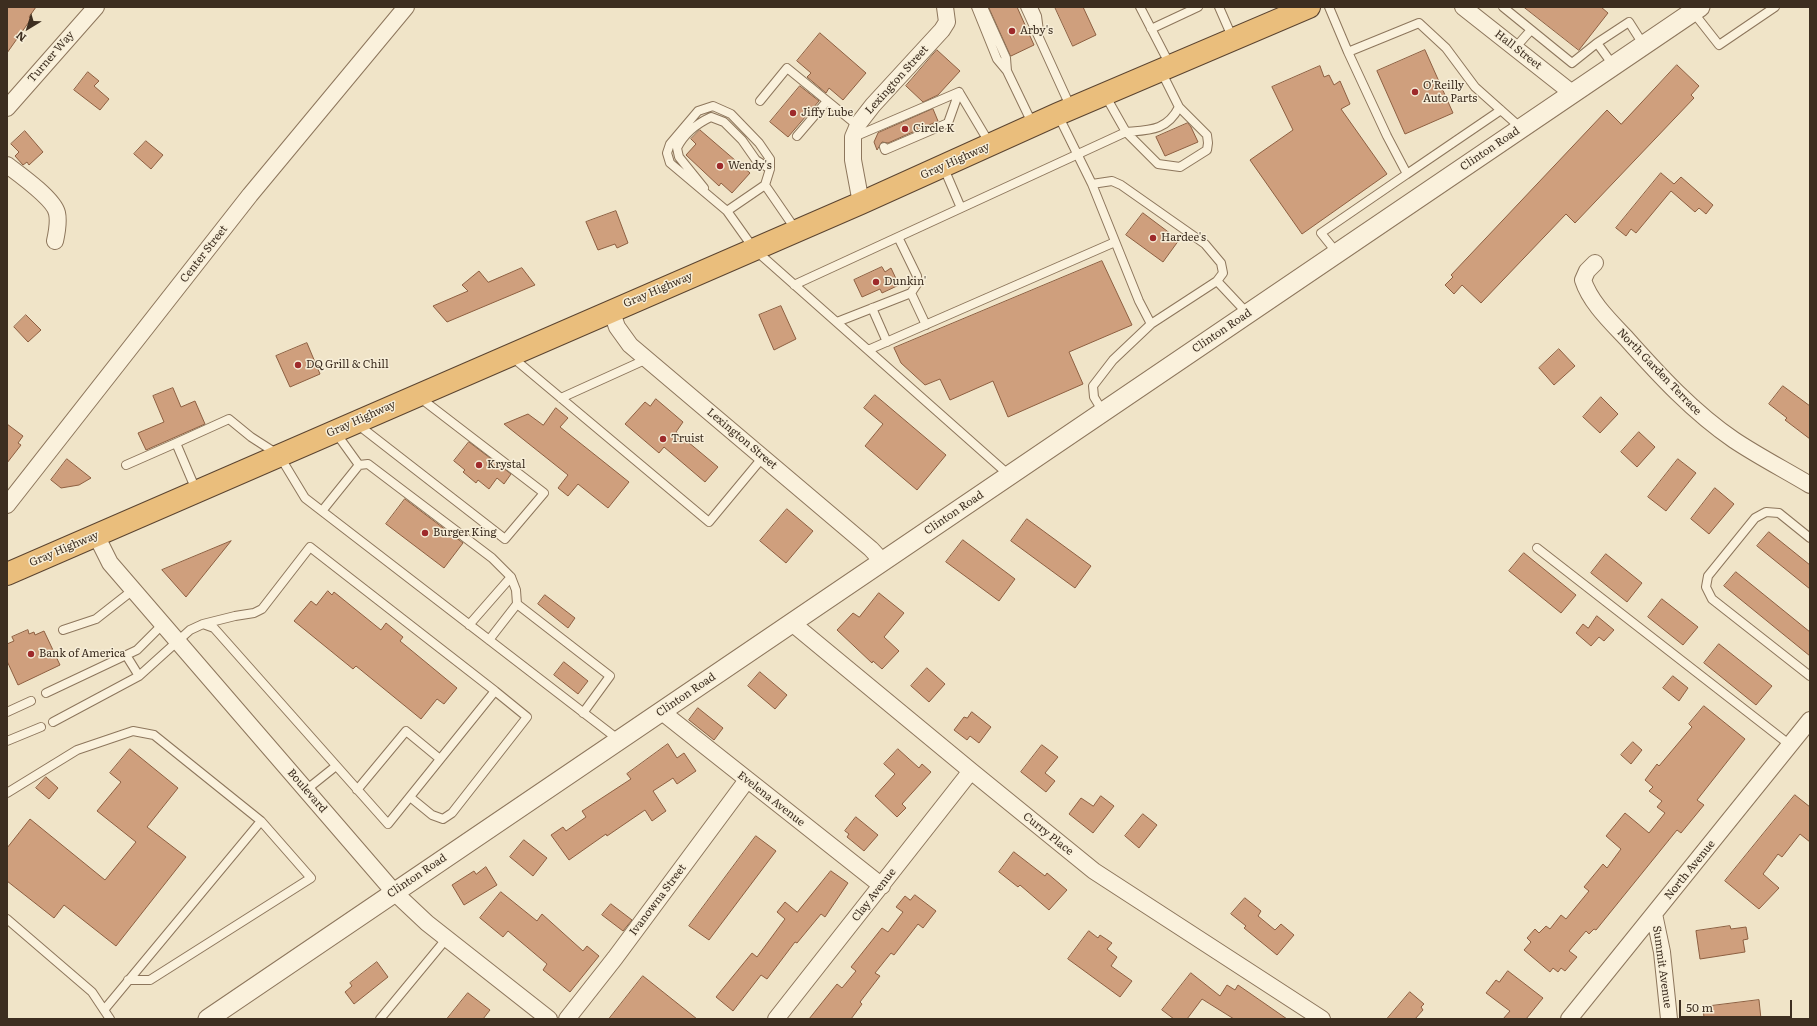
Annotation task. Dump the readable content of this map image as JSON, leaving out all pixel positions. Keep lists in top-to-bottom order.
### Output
{
  "streets": {
    "highway": ["Gray Highway"],
    "street": [
      "Hall Street",
      "Turner Way",
      "Lexington Street",
      "Clinton Road",
      "Center Street",
      "North Garden Terrace",
      "Boulevard",
      "Evelena Avenue",
      "Curry Place",
      "North Avenue",
      "Clay Avenue",
      "Ivanowna Street",
      "Summit Avenue"
    ]
  },
  "crossings": [
    ["Hall Street", "Clinton Road"],
    ["Lexington Street", "Clinton Road"],
    ["Lexington Street", "Gray Highway"],
    ["Clinton Road", "Boulevard"],
    ["Clinton Road", "Evelena Avenue"],
    ["Clinton Road", "Curry Place"],
    ["Gray Highway", "Boulevard"],
    ["Evelena Avenue", "Clay Avenue"],
    ["Evelena Avenue", "Ivanowna Street"],
    ["Curry Place", "Clay Avenue"],
    ["North Avenue", "Summit Avenue"]
  ],
  "places": [
    "Arby's",
    "O'Reilly Auto Parts",
    "Jiffy Lube",
    "Circle K",
    "Wendy's",
    "Hardee's",
    "Dunkin'",
    "DQ Grill & Chill",
    "Truist",
    "Krystal",
    "Burger King",
    "Bank of America"
  ],
  "scale_bar": "50 m",
  "north": "bottom left"
}
